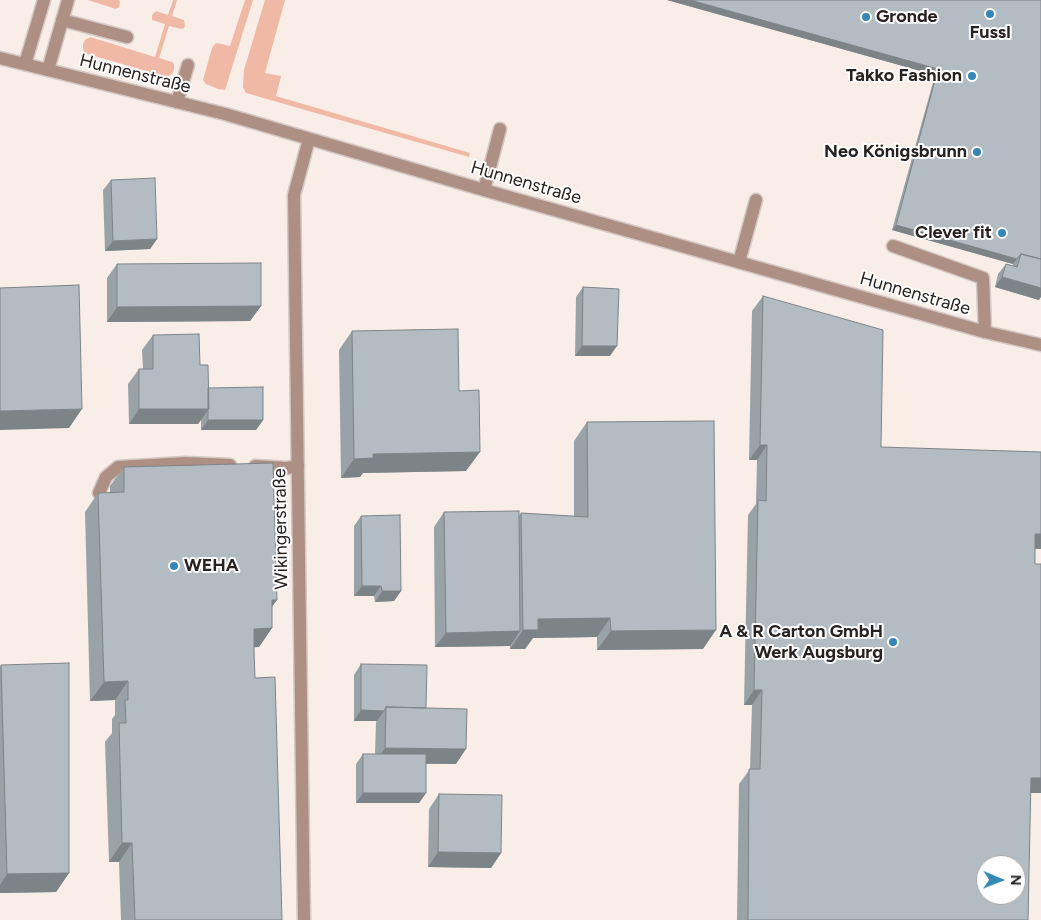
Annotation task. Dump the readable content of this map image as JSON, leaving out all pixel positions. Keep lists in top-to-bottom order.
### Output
{
  "streets": {
    "street": ["Hunnenstraße", "Wikingerstraße"]
  },
  "crossings": [
    ["Hunnenstraße", "Wikingerstraße"]
  ],
  "places": [
    "Fussl",
    "Gronde",
    "Takko Fashion",
    "Neo Königsbrunn",
    "Clever fit",
    "WEHA",
    "A & R Carton GmbH Werk Augsburg"
  ],
  "north": "right"
}
